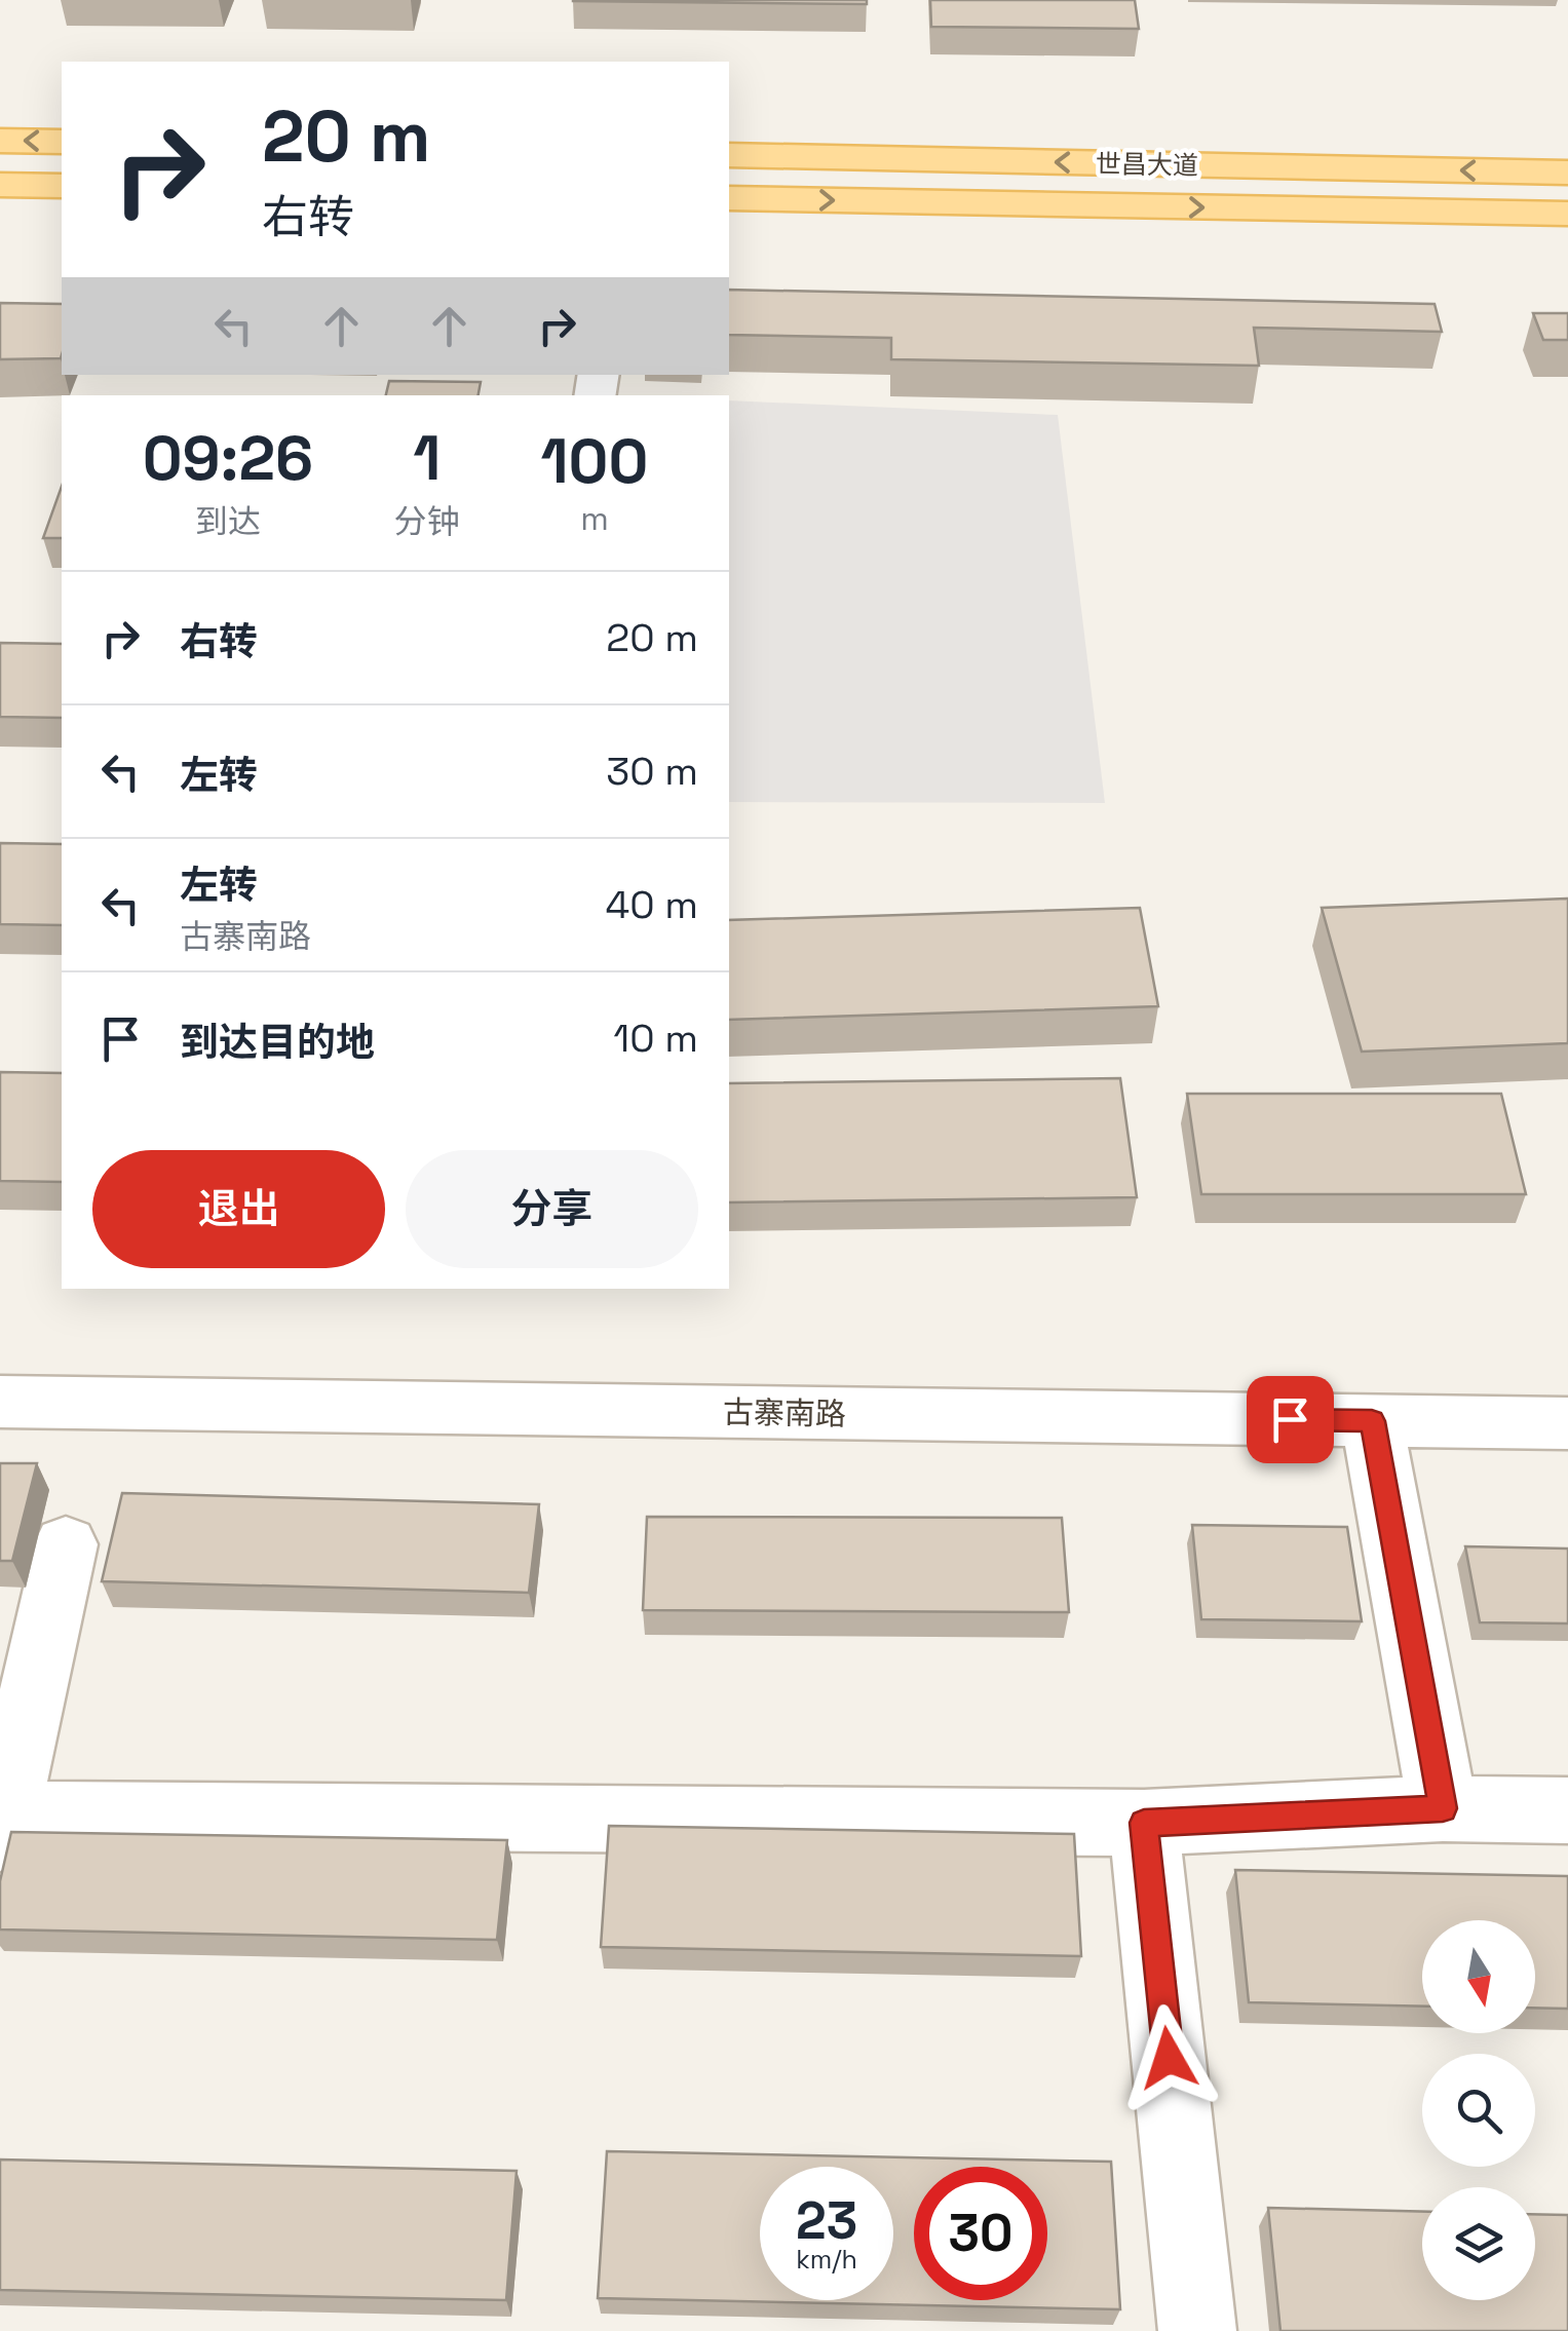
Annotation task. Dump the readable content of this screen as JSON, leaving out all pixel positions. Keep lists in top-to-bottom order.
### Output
{
  "streets": {
    "main road": ["世昌大道"],
    "street": ["古寨南路"]
  },
  "north": "bottom",
  "page": {
    "turn": ["20 m", "右转"],
    "eta": [
      "09:26",
      "到达",
      "1",
      "分钟",
      "100",
      "m"
    ],
    "list": [
      {
        "name": "右转",
        "value": "20 m"
      },
      {
        "name": "左转",
        "value": "30 m"
      },
      {
        "name": "左转",
        "note": "古寨南路",
        "value": "40 m"
      },
      {
        "name": "到达目的地",
        "value": "10 m"
      }
    ],
    "buttons": ["退出", "分享"],
    "speed": "23 km/h",
    "limit": "30"
  }
}
